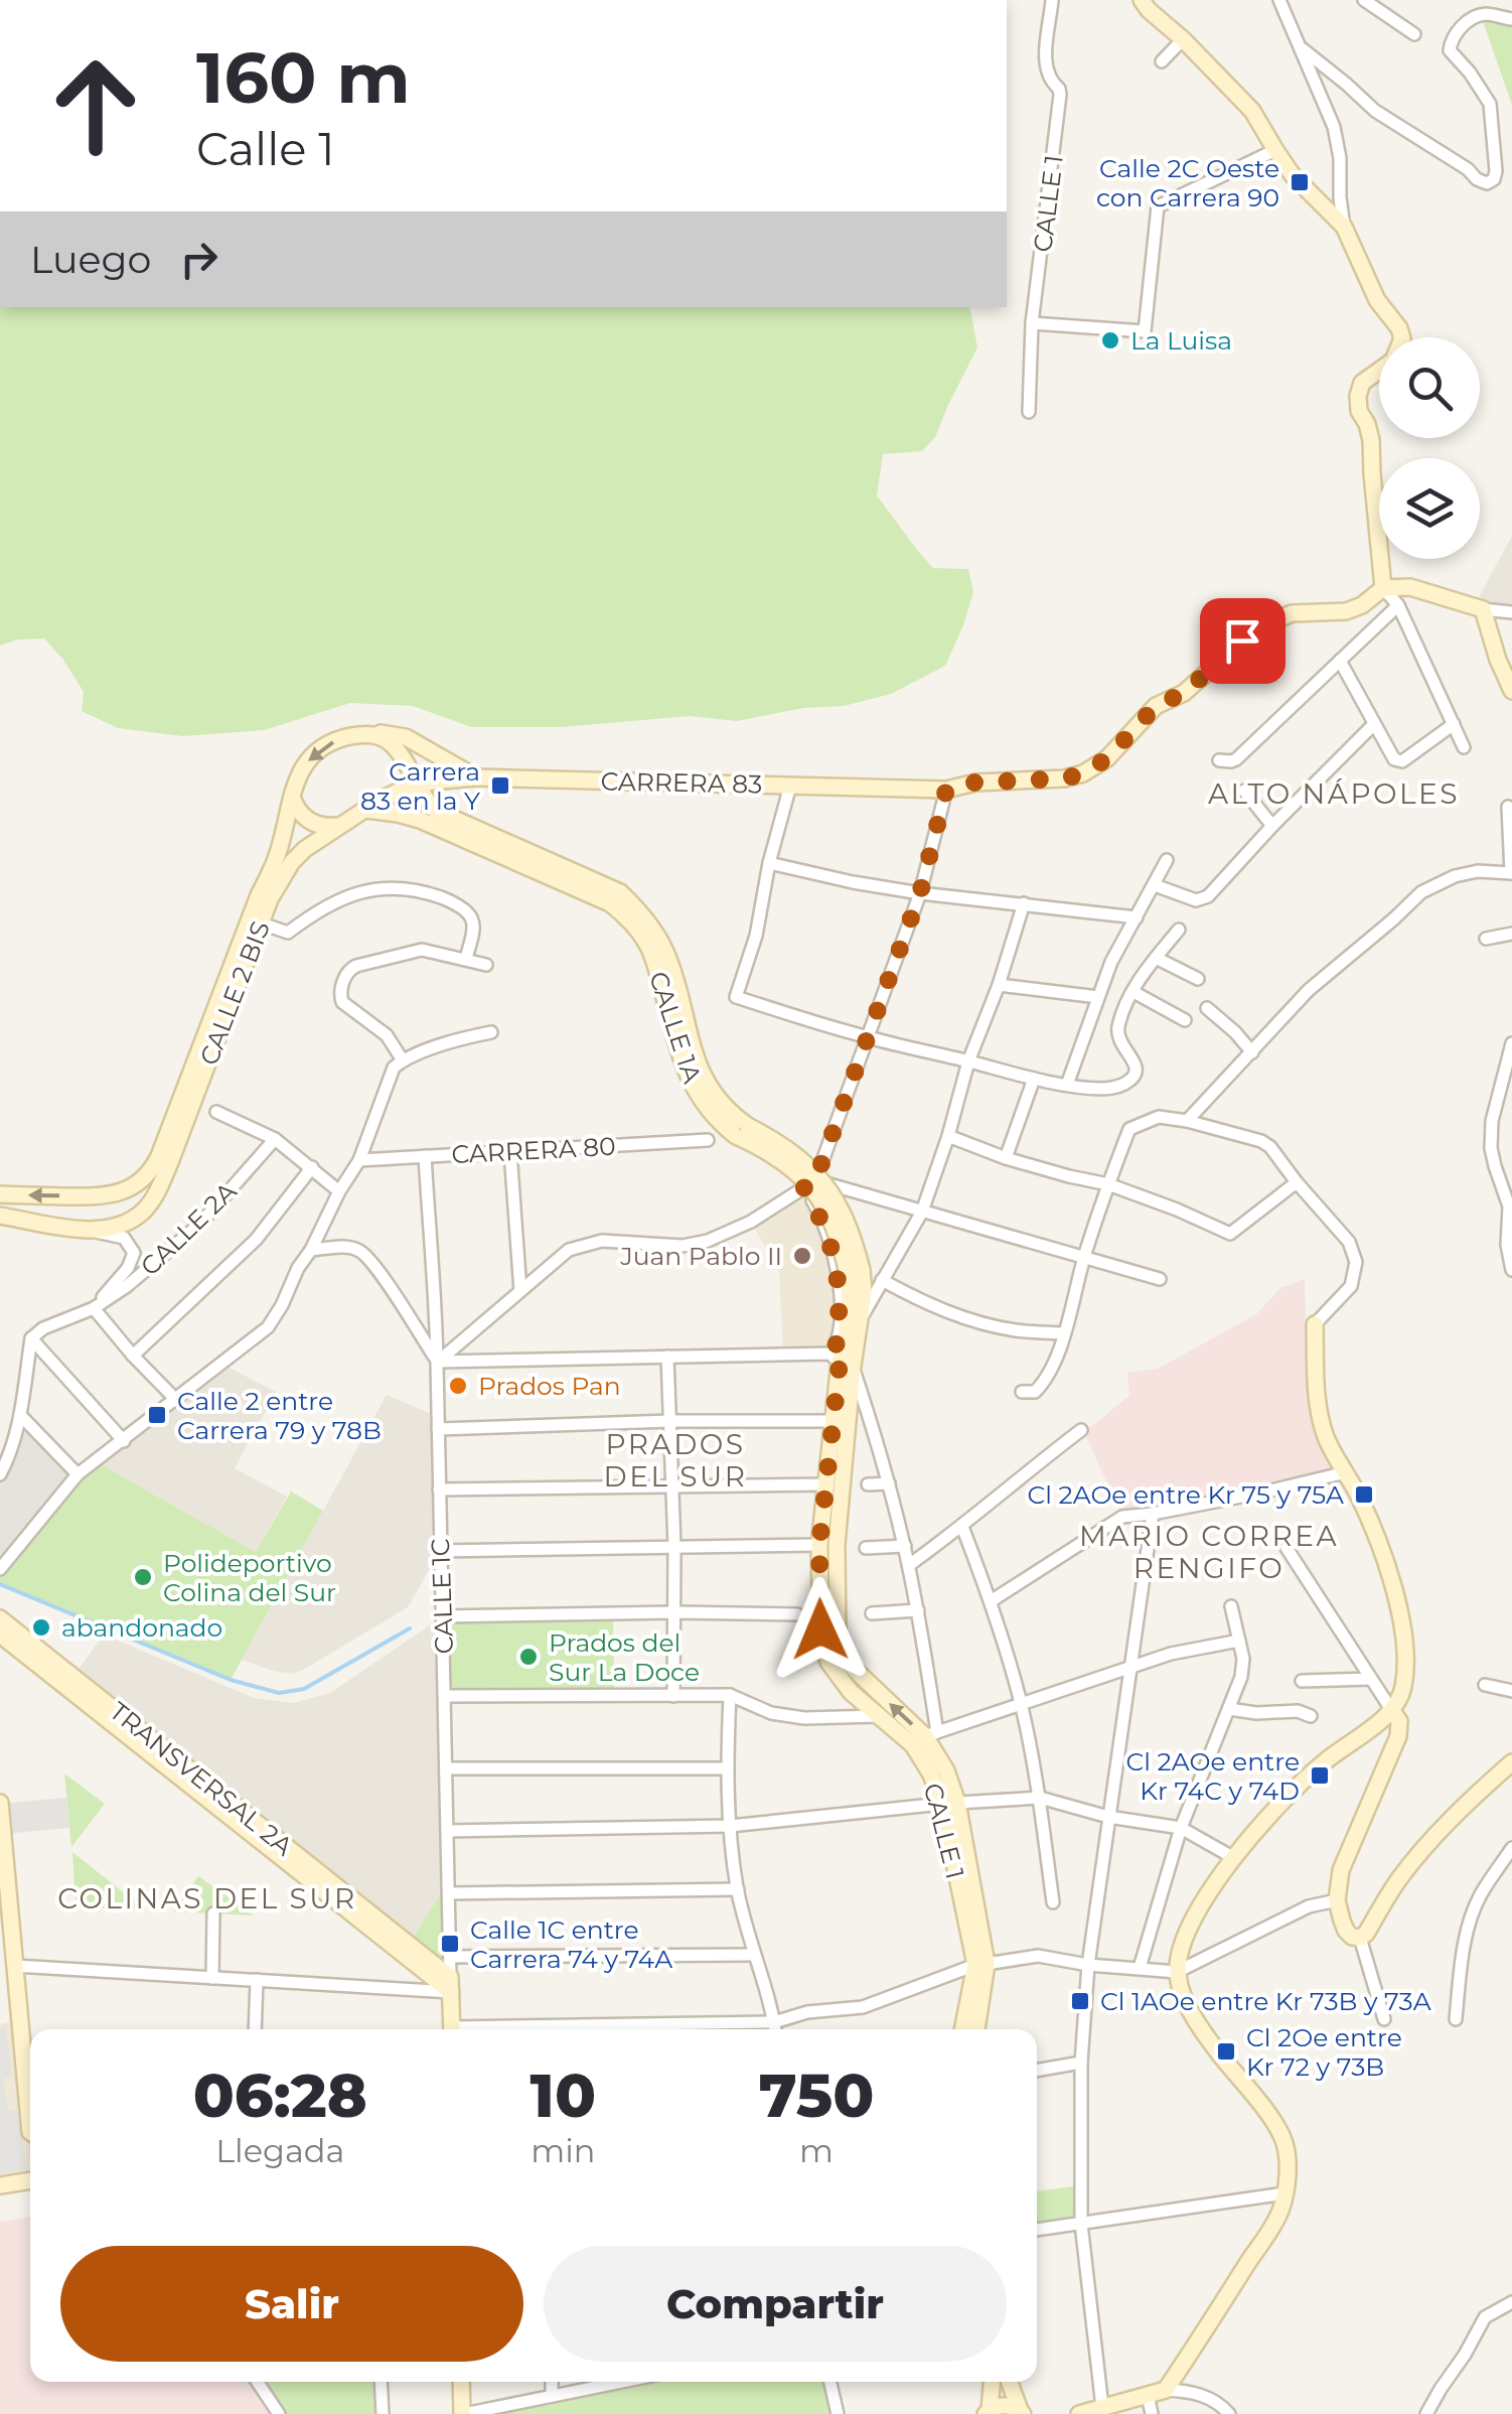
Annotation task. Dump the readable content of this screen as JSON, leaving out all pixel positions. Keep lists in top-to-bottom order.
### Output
{
  "streets": {
    "street": [
      "CALLE 1",
      "CARRERA 83",
      "CALLE 2 BIS",
      "CALLE 1A",
      "CARRERA 80",
      "CALLE 2A",
      "CALLE 1C",
      "TRANSVERSAL 2A"
    ]
  },
  "crossings": [
    ["CALLE 1", "CALLE 1A"],
    ["CARRERA 83", "CALLE 2 BIS"],
    ["CARRERA 83", "CALLE 1A"],
    ["CALLE 2 BIS", "CALLE 1A"],
    ["CALLE 2 BIS", "CALLE 2A"],
    ["CARRERA 80", "CALLE 1C"],
    ["CALLE 1C", "TRANSVERSAL 2A"]
  ],
  "districts": [
    "ALTO NÁPOLES",
    "PRADOS DEL SUR",
    "MARIO CORREA RENGIFO",
    "COLINAS DEL SUR"
  ],
  "places": {
    "transit": [
      "Calle 2C Oeste con Carrera 90",
      "Carrera 83 en la Y",
      "Calle 2 entre Carrera 79 y 78B",
      "Cl 2AOe entre Kr 75 y 75A",
      "Cl 2AOe entre Kr 74C y 74D",
      "Calle 1C entre Carrera 74 y 74A",
      "Cl 1AOe entre Kr 73B y 73A",
      "Cl 2Oe entre Kr 72 y 73B"
    ],
    "other": [
      "La Luisa",
      "Juan Pablo II",
      "Prados Pan",
      "Polideportivo Colina del Sur",
      "abandonado",
      "Prados del Sur La Doce"
    ]
  },
  "page": {
    "turn": ["160 m", "Calle 1"],
    "then": "Luego",
    "eta": [
      "06:28",
      "Llegada",
      "10",
      "min",
      "750",
      "m"
    ],
    "buttons": ["Salir", "Compartir"]
  }
}
